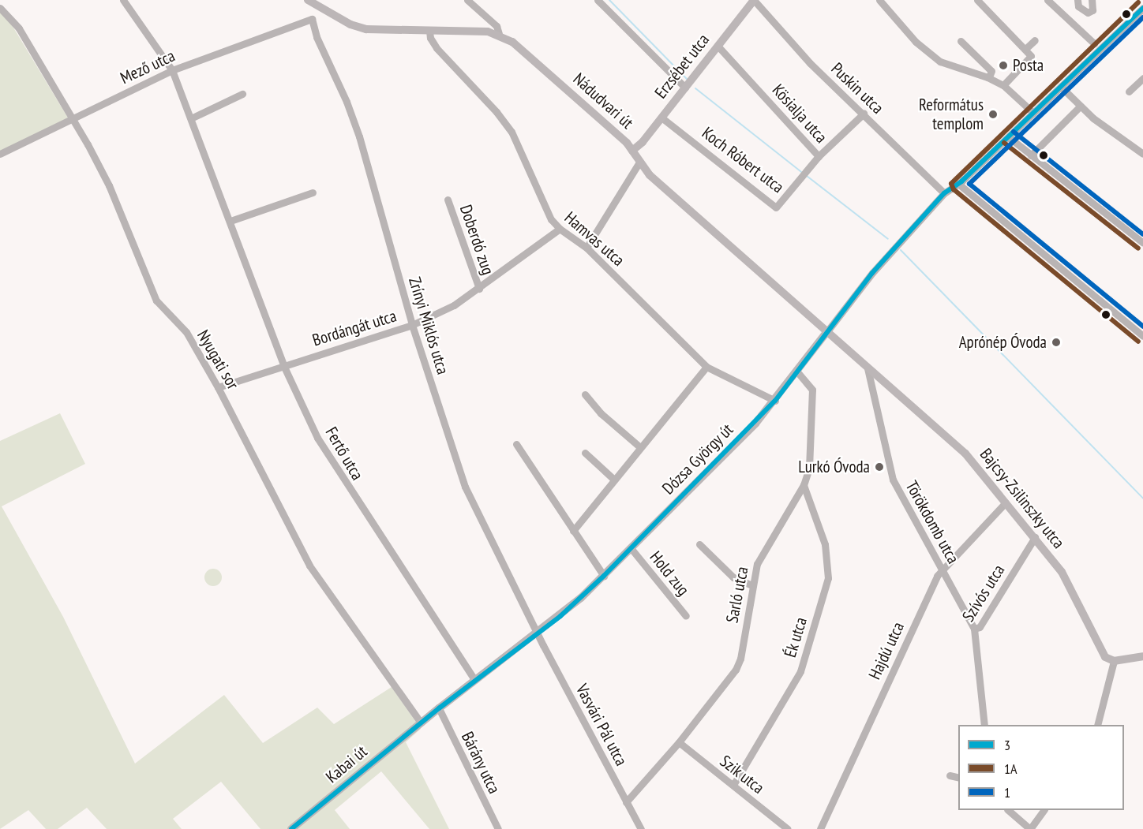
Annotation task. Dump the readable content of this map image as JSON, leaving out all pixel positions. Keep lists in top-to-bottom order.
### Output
{
  "streets": {
    "main road": [
      "Erzsébet utca",
      "Nádudvari út",
      "Dózsa György út",
      "Bajcsy-Zsilinszky utca",
      "Kabai út"
    ],
    "street": [
      "Mező utca",
      "Puskin utca",
      "Kösialja utca",
      "Koch Róbert utca",
      "Hamvas utca",
      "Doberdó zug",
      "Zrínyi Miklós utca",
      "Bordángát utca",
      "Nyugati sor",
      "Fertő utca",
      "Törökdomb utca",
      "Hold zug",
      "Szívós utca",
      "Sarló utca",
      "Ék utca",
      "Hajdú utca",
      "Vasvári Pál utca",
      "Bárány utca",
      "Szik utca"
    ]
  },
  "crossings": [
    ["Erzsébet utca", "Puskin utca"],
    ["Erzsébet utca", "Nádudvari út"],
    ["Erzsébet utca", "Kösialja utca"],
    ["Erzsébet utca", "Koch Róbert utca"],
    ["Mező utca", "Zrínyi Miklós utca"],
    ["Mező utca", "Nyugati sor"],
    ["Mező utca", "Fertő utca"],
    ["Puskin utca", "Kösialja utca"],
    ["Puskin utca", "Dózsa György út"],
    ["Nádudvari út", "Dózsa György út"],
    ["Nádudvari út", "Bajcsy-Zsilinszky utca"],
    ["Kösialja utca", "Koch Róbert utca"],
    ["Hamvas utca", "Bordángát utca"],
    ["Hamvas utca", "Dózsa György út"],
    ["Doberdó zug", "Bordángát utca"],
    ["Zrínyi Miklós utca", "Bordángát utca"],
    ["Zrínyi Miklós utca", "Dózsa György út"],
    ["Zrínyi Miklós utca", "Vasvári Pál utca"],
    ["Bordángát utca", "Nyugati sor"],
    ["Bordángát utca", "Fertő utca"],
    ["Nyugati sor", "Dózsa György út"],
    ["Nyugati sor", "Kabai út"],
    ["Fertő utca", "Dózsa György út"],
    ["Dózsa György út", "Bajcsy-Zsilinszky utca"],
    ["Dózsa György út", "Hold zug"],
    ["Dózsa György út", "Sarló utca"],
    ["Dózsa György út", "Vasvári Pál utca"],
    ["Dózsa György út", "Bárány utca"],
    ["Dózsa György út", "Kabai út"],
    ["Bajcsy-Zsilinszky utca", "Törökdomb utca"],
    ["Bajcsy-Zsilinszky utca", "Szívós utca"],
    ["Bajcsy-Zsilinszky utca", "Hajdú utca"],
    ["Törökdomb utca", "Szívós utca"],
    ["Törökdomb utca", "Hajdú utca"],
    ["Sarló utca", "Ék utca"],
    ["Sarló utca", "Vasvári Pál utca"],
    ["Sarló utca", "Szik utca"],
    ["Ék utca", "Szik utca"]
  ],
  "places": [
    "Posta",
    "Református templom",
    "Aprónép Óvoda",
    "Lurkó Óvoda"
  ],
  "lines": ["transit line 1A", "transit line 3", "transit line 1"],
  "legend": ["3", "1A", "1"]
}
